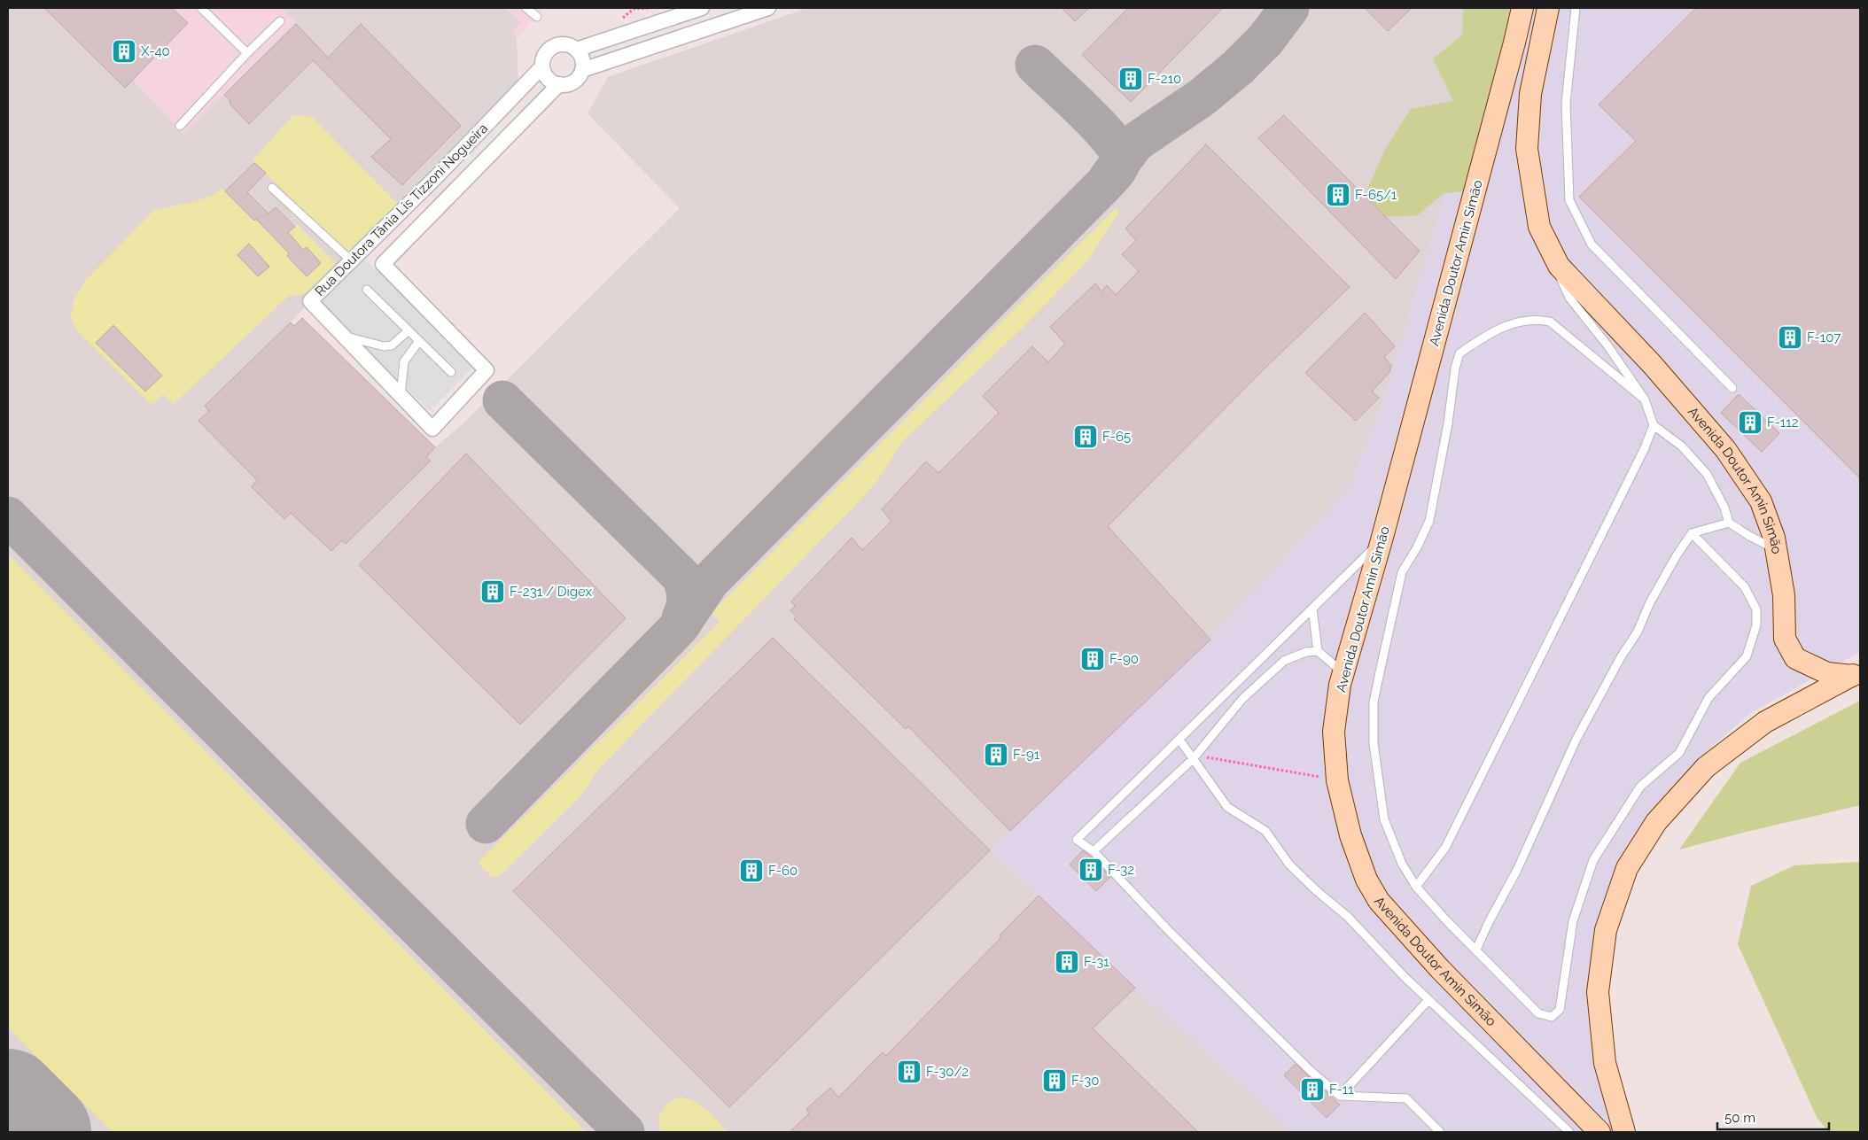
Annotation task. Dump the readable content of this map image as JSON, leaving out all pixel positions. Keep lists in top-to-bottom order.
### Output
{
  "streets": {
    "street": ["Rua Doutora Tânia Lis Tizzoni Nogueira", "Avenida Doutor Amin Simão"]
  },
  "places": {
    "building": [
      "X-40",
      "F-210",
      "F-65/1",
      "F-107",
      "F-112",
      "F-65",
      "F-231 / Digex",
      "F-90",
      "F-91",
      "F-32",
      "F-60",
      "F-31",
      "F-30/2",
      "F-30",
      "F-11"
    ]
  },
  "scale_bar": "50 m"
}
